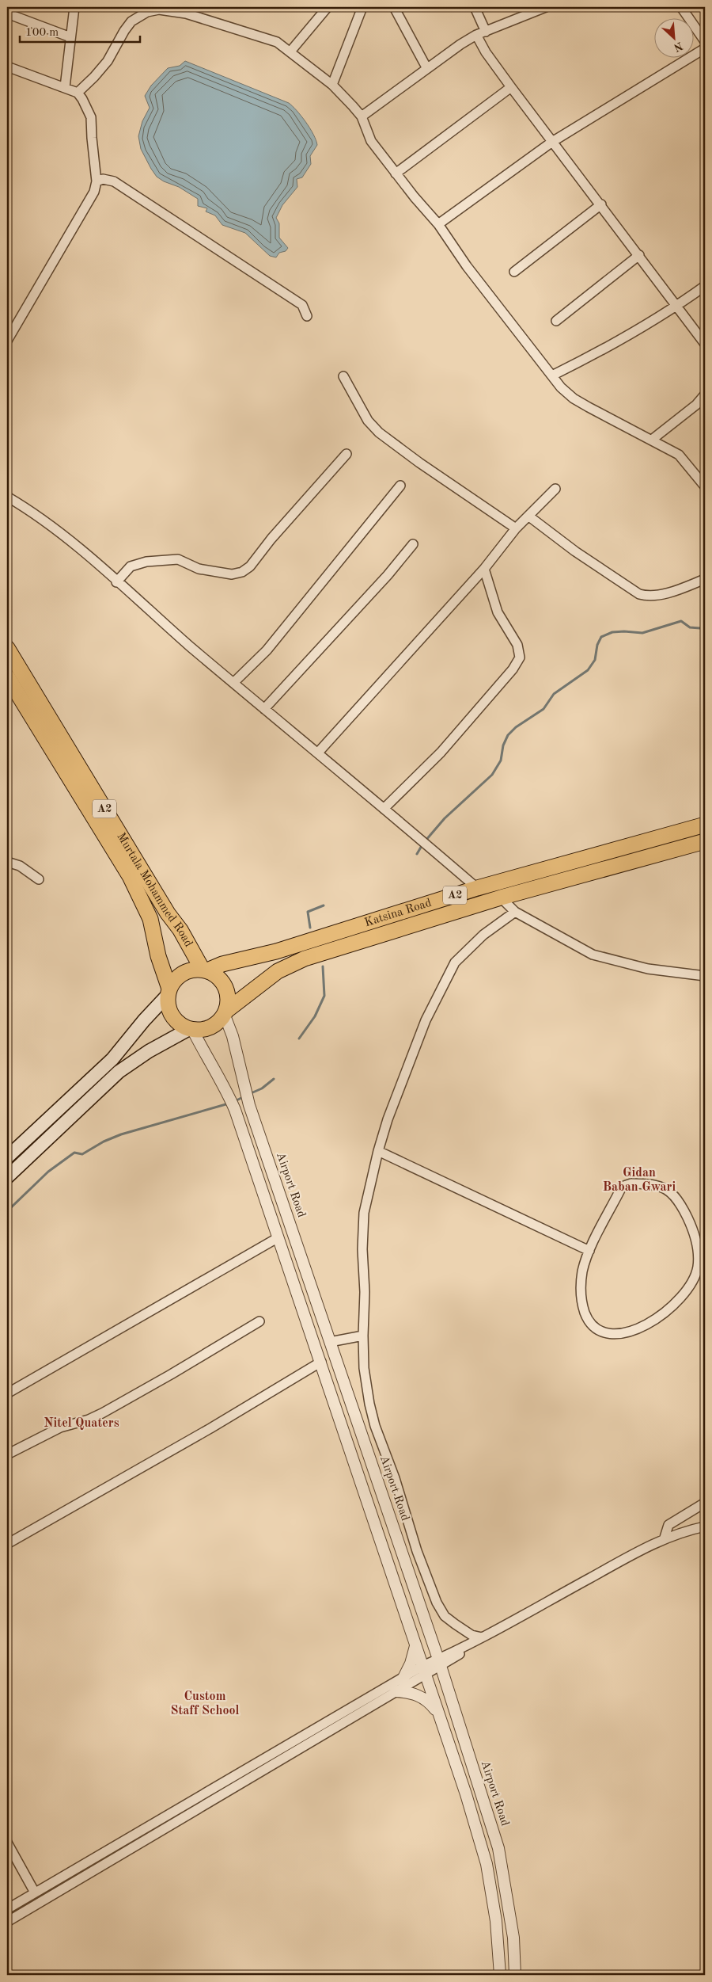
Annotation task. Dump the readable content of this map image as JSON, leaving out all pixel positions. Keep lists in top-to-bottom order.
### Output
{
  "streets": {
    "highway": ["A2", "Murtala Mohammed Road", "Katsina Road"],
    "street": ["Airport Road"]
  },
  "crossings": [
    ["A2", "Murtala Mohammed Road"],
    ["A2", "Katsina Road"],
    ["A2", "Airport Road"],
    ["Murtala Mohammed Road", "Katsina Road"],
    ["Murtala Mohammed Road", "Airport Road"],
    ["Katsina Road", "Airport Road"]
  ],
  "districts": ["Gidan Baban Gwari", "Nitel Quaters", "Custom Staff School"],
  "scale_bar": "100 m",
  "north": "bottom right"
}
